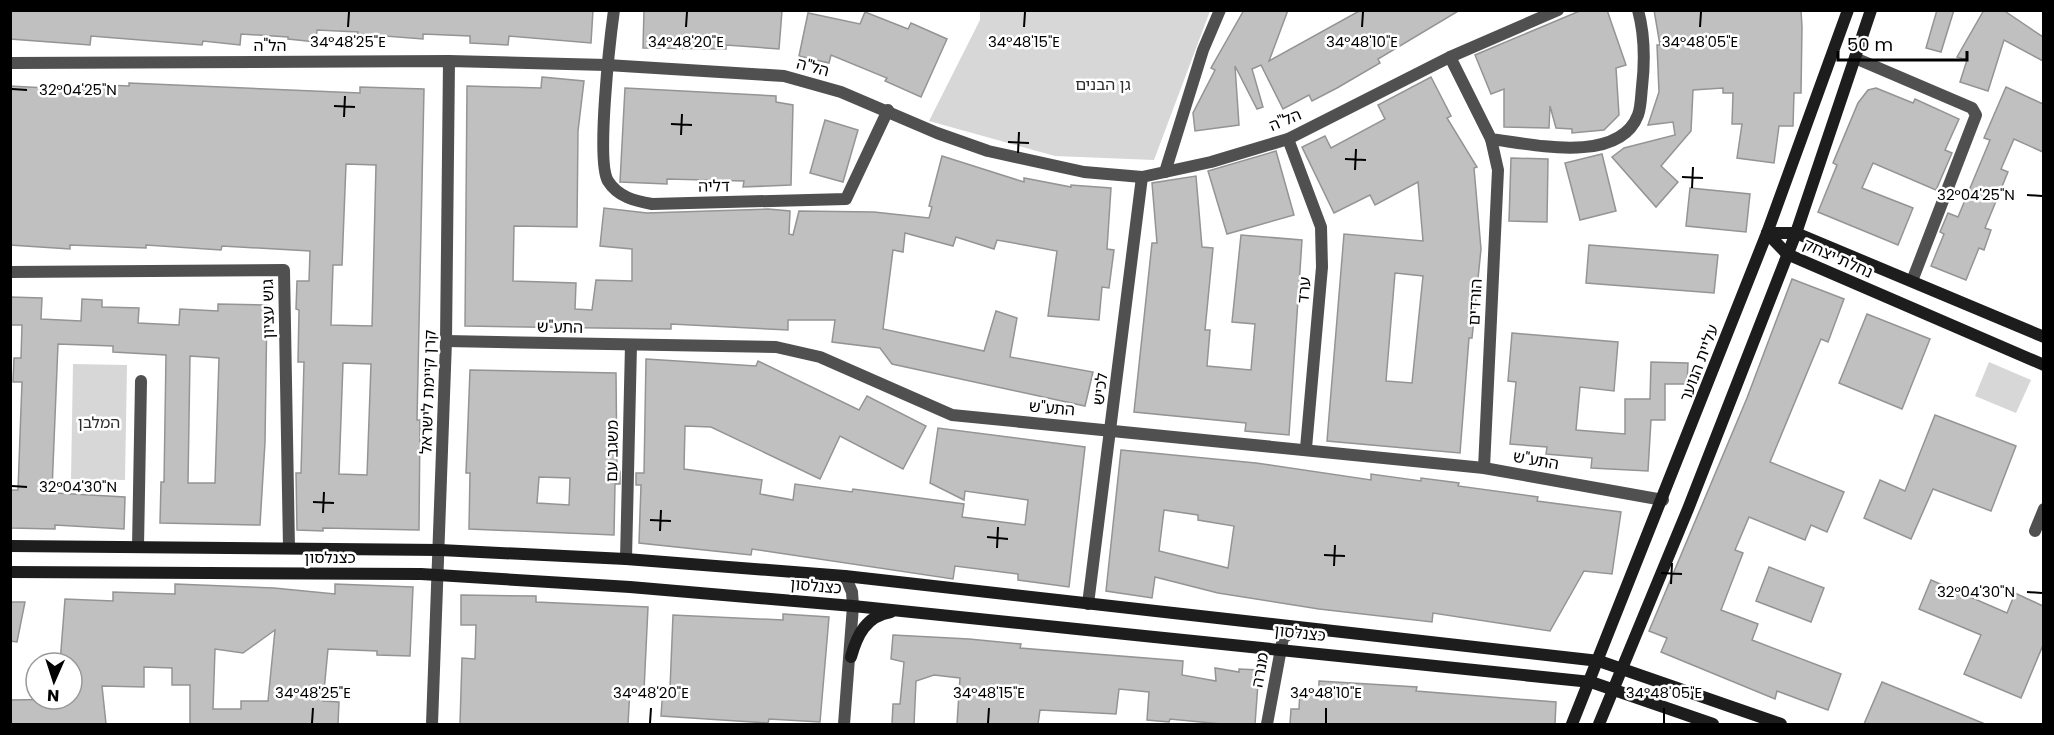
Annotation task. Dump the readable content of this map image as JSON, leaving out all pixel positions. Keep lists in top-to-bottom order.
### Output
{
  "streets": {
    "street": [
      "הל\"ה",
      "דליה",
      "נחלת יצחק",
      "ערד",
      "הורדים",
      "גוש עציון",
      "התע\"ש",
      "עליית הנוער",
      "לכיש",
      "קרן קיימת לישראל",
      "משגב עם",
      "כצנלסון",
      "מנרה"
    ]
  },
  "crossings": [
    ["הל\"ה", "דליה"],
    ["הל\"ה", "ערד"],
    ["הל\"ה", "הורדים"],
    ["הל\"ה", "לכיש"],
    ["הל\"ה", "קרן קיימת לישראל"],
    ["נחלת יצחק", "עליית הנוער"],
    ["ערד", "התע\"ש"],
    ["הורדים", "התע\"ש"],
    ["גוש עציון", "כצנלסון"],
    ["התע\"ש", "עליית הנוער"],
    ["התע\"ש", "לכיש"],
    ["התע\"ש", "קרן קיימת לישראל"],
    ["התע\"ש", "משגב עם"],
    ["עליית הנוער", "כצנלסון"],
    ["לכיש", "כצנלסון"],
    ["קרן קיימת לישראל", "כצנלסון"],
    ["משגב עם", "כצנלסון"],
    ["כצנלסון", "מנרה"]
  ],
  "parks": ["גן הבנים", "המלבן"],
  "scale_bar": "50 m",
  "north": "bottom",
  "coordinates": [
    "34°48'25\"E",
    "34°48'20\"E",
    "34°48'15\"E",
    "34°48'10\"E",
    "34°48'05\"E",
    "32°04'25\"N",
    "32°04'30\"N"
  ]
}
